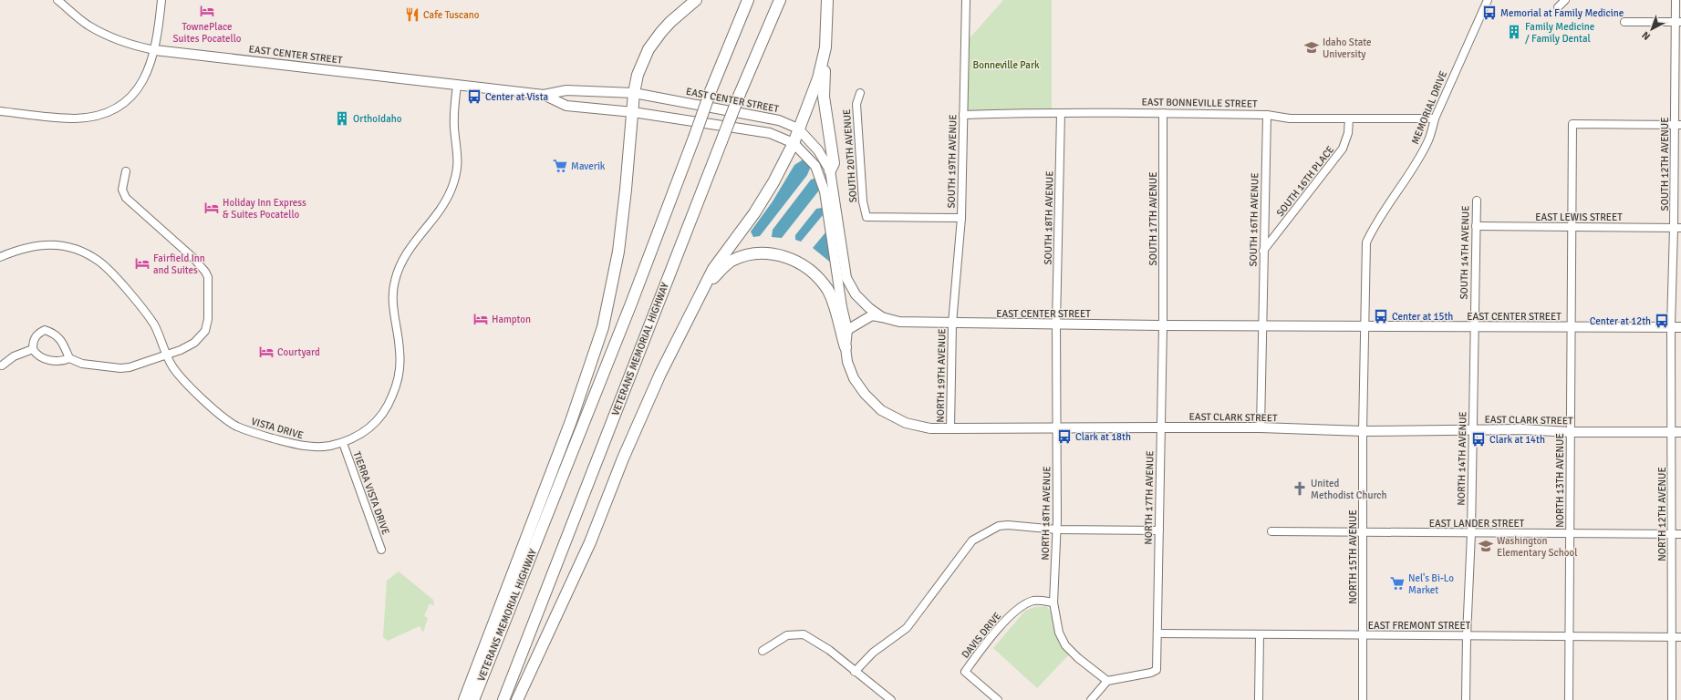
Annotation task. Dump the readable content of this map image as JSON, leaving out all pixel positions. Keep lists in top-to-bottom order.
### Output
{
  "streets": {
    "highway": ["VETERANS MEMORIAL HIGHWAY"],
    "main road": ["EAST CENTER STREET", "EAST CLARK STREET"],
    "street": [
      "EAST BONNEVILLE STREET",
      "MEMORIAL DRIVE",
      "SOUTH 20TH AVENUE",
      "SOUTH 19TH AVENUE",
      "SOUTH 12TH AVENUE",
      "SOUTH 16TH PLACE",
      "EAST LEWIS STREET",
      "SOUTH 18TH AVENUE",
      "SOUTH 17TH AVENUE",
      "SOUTH 16TH AVENUE",
      "SOUTH 14TH AVENUE",
      "NORTH 19TH AVENUE",
      "VISTA DRIVE",
      "NORTH 14TH AVENUE",
      "NORTH 13TH AVENUE",
      "TIERRA VISTA DRIVE",
      "NORTH 17TH AVENUE",
      "NORTH 18TH AVENUE",
      "NORTH 12TH AVENUE",
      "EAST LANDER STREET",
      "NORTH 15TH AVENUE",
      "EAST FREMONT STREET",
      "DAVIS DRIVE"
    ]
  },
  "crossings": [
    ["EAST CENTER STREET", "MEMORIAL DRIVE"],
    ["EAST CENTER STREET", "SOUTH 19TH AVENUE"],
    ["EAST CENTER STREET", "SOUTH 12TH AVENUE"],
    ["EAST CENTER STREET", "SOUTH 18TH AVENUE"],
    ["EAST CENTER STREET", "SOUTH 17TH AVENUE"],
    ["EAST CENTER STREET", "SOUTH 16TH AVENUE"],
    ["EAST CENTER STREET", "SOUTH 14TH AVENUE"],
    ["EAST CENTER STREET", "NORTH 19TH AVENUE"],
    ["EAST CENTER STREET", "EAST CLARK STREET"],
    ["EAST CENTER STREET", "VISTA DRIVE"],
    ["EAST CENTER STREET", "NORTH 14TH AVENUE"],
    ["EAST CENTER STREET", "NORTH 13TH AVENUE"],
    ["EAST CENTER STREET", "NORTH 17TH AVENUE"],
    ["EAST CENTER STREET", "NORTH 18TH AVENUE"],
    ["EAST CENTER STREET", "NORTH 12TH AVENUE"],
    ["EAST CENTER STREET", "NORTH 15TH AVENUE"],
    ["EAST BONNEVILLE STREET", "MEMORIAL DRIVE"],
    ["EAST BONNEVILLE STREET", "SOUTH 19TH AVENUE"],
    ["EAST BONNEVILLE STREET", "SOUTH 16TH PLACE"],
    ["EAST BONNEVILLE STREET", "SOUTH 18TH AVENUE"],
    ["EAST BONNEVILLE STREET", "SOUTH 17TH AVENUE"],
    ["EAST BONNEVILLE STREET", "SOUTH 16TH AVENUE"],
    ["MEMORIAL DRIVE", "NORTH 15TH AVENUE"],
    ["SOUTH 20TH AVENUE", "SOUTH 19TH AVENUE"],
    ["SOUTH 19TH AVENUE", "NORTH 19TH AVENUE"],
    ["SOUTH 12TH AVENUE", "EAST LEWIS STREET"],
    ["SOUTH 12TH AVENUE", "NORTH 13TH AVENUE"],
    ["SOUTH 12TH AVENUE", "NORTH 12TH AVENUE"],
    ["SOUTH 16TH PLACE", "SOUTH 16TH AVENUE"],
    ["EAST LEWIS STREET", "SOUTH 14TH AVENUE"],
    ["EAST LEWIS STREET", "NORTH 13TH AVENUE"],
    ["SOUTH 18TH AVENUE", "NORTH 18TH AVENUE"],
    ["SOUTH 17TH AVENUE", "NORTH 17TH AVENUE"],
    ["SOUTH 16TH AVENUE", "EAST CLARK STREET"],
    ["SOUTH 14TH AVENUE", "NORTH 14TH AVENUE"],
    ["NORTH 19TH AVENUE", "EAST CLARK STREET"],
    ["EAST CLARK STREET", "NORTH 14TH AVENUE"],
    ["EAST CLARK STREET", "NORTH 13TH AVENUE"],
    ["EAST CLARK STREET", "NORTH 17TH AVENUE"],
    ["EAST CLARK STREET", "NORTH 18TH AVENUE"],
    ["EAST CLARK STREET", "NORTH 12TH AVENUE"],
    ["EAST CLARK STREET", "NORTH 15TH AVENUE"],
    ["VISTA DRIVE", "TIERRA VISTA DRIVE"],
    ["NORTH 14TH AVENUE", "EAST LANDER STREET"],
    ["NORTH 14TH AVENUE", "EAST FREMONT STREET"],
    ["NORTH 13TH AVENUE", "EAST LANDER STREET"],
    ["NORTH 13TH AVENUE", "EAST FREMONT STREET"],
    ["NORTH 17TH AVENUE", "NORTH 18TH AVENUE"],
    ["NORTH 17TH AVENUE", "EAST FREMONT STREET"],
    ["NORTH 18TH AVENUE", "DAVIS DRIVE"],
    ["NORTH 12TH AVENUE", "EAST LANDER STREET"],
    ["NORTH 12TH AVENUE", "EAST FREMONT STREET"],
    ["EAST LANDER STREET", "NORTH 15TH AVENUE"],
    ["NORTH 15TH AVENUE", "EAST FREMONT STREET"]
  ],
  "parks": ["Bonneville Park"],
  "places": {
    "hotel": [
      "TownePlace Suites Pocatello",
      "Holiday Inn Express & Suites Pocatello",
      "Fairfield Inn and Suites",
      "Hampton",
      "Courtyard"
    ],
    "bus stop": [
      "Memorial at Family Medicine",
      "Center at Vista",
      "Center at 15th",
      "Center at 12th",
      "Clark at 18th",
      "Clark at 14th"
    ],
    "restaurant": ["Cafe Tuscano"],
    "building": ["Family Medicine / Family Dental", "OrthoIdaho"],
    "school or university": ["Idaho State University", "Washington Elementary School"],
    "supermarket": ["Maverik", "Nel's Bi-Lo Market"],
    "church": ["United Methodist Church"]
  },
  "north": "bottom left"
}
